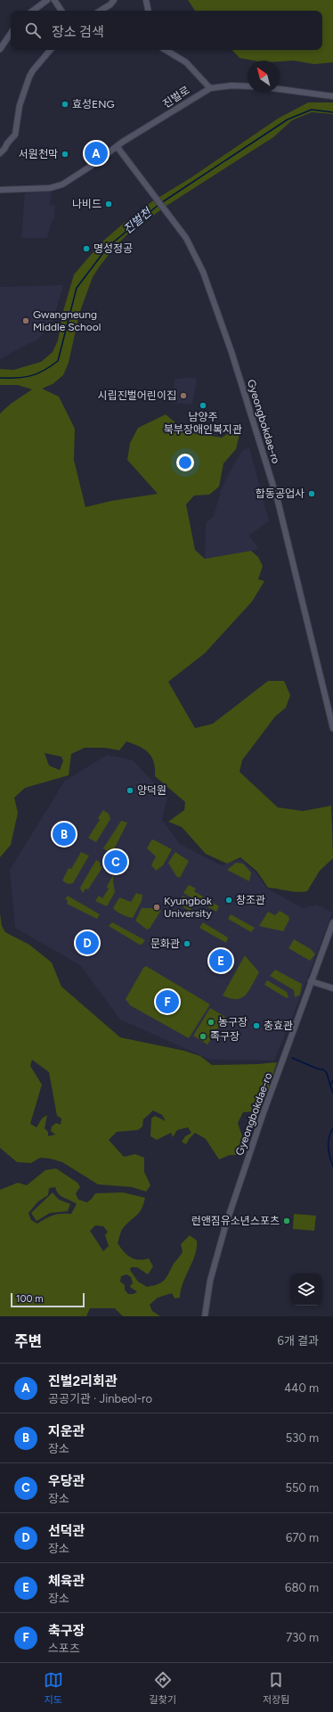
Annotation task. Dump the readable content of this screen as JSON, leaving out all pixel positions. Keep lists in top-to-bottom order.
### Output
{
  "streets": {
    "street": ["진벌로", "Gyeongbokdae-ro"]
  },
  "crossings": [
    ["진벌로", "Gyeongbokdae-ro"]
  ],
  "water": ["진벌천"],
  "places": [
    "효성ENG",
    "서원천막",
    "나비드",
    "명성정공",
    "Gwangneung Middle School",
    "시립진벌어린이집",
    "남양주 북부장애인복지관",
    "합동공업사",
    "양덕원",
    "창조관",
    "Kyungbok University",
    "문화관",
    "농구장",
    "충효관",
    "족구장",
    "런앤짐유소년스포츠"
  ],
  "scale_bar": "100 m",
  "north": "top left",
  "page": {
    "search": "장소 검색",
    "pins": [
      "A",
      "B",
      "C",
      "D",
      "E",
      "F"
    ],
    "scale": "100 m",
    "heading": ["주변", "6개 결과"],
    "list": [
      {
        "mark": "A",
        "name": "진벌2리회관",
        "note": "공공기관 · Jinbeol-ro",
        "value": "440 m"
      },
      {
        "mark": "B",
        "name": "지운관",
        "note": "장소",
        "value": "530 m"
      },
      {
        "mark": "C",
        "name": "우당관",
        "note": "장소",
        "value": "550 m"
      },
      {
        "mark": "D",
        "name": "선덕관",
        "note": "장소",
        "value": "670 m"
      },
      {
        "mark": "E",
        "name": "체육관",
        "note": "장소",
        "value": "680 m"
      },
      {
        "mark": "F",
        "name": "축구장",
        "note": "스포츠",
        "value": "730 m"
      }
    ],
    "nav": ["지도", "길찾기", "저장됨"]
  }
}
